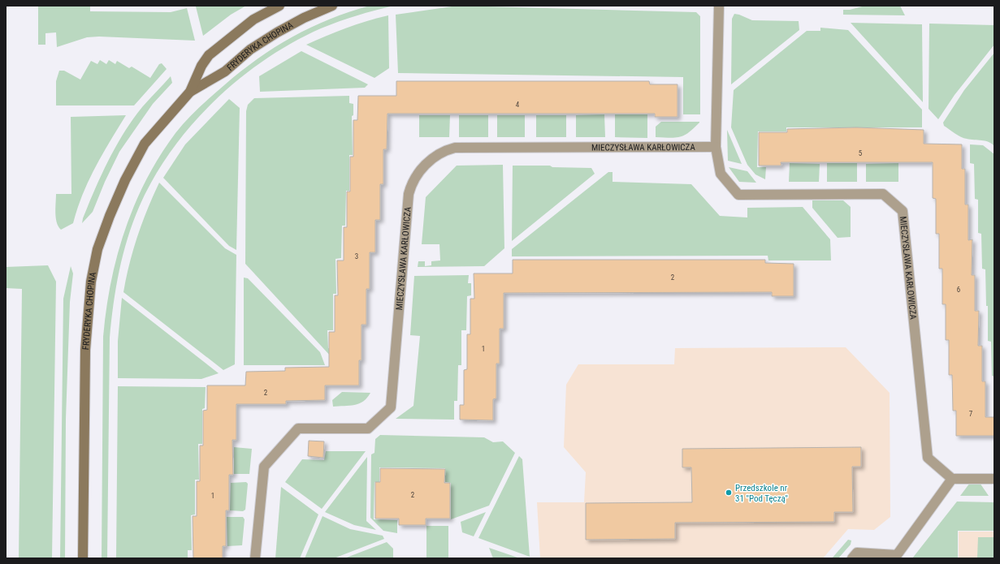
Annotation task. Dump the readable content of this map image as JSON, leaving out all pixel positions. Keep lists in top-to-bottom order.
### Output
{
  "streets": {
    "street": ["FRYDERYKA CHOPINA", "MIECZYSŁAWA KARŁOWICZA"]
  },
  "places": ["Przedszkole nr 31 \"Pod Tęczą\""],
  "house_numbers": [
    "4",
    "5",
    "3",
    "2",
    "6",
    "1",
    "2",
    "7",
    "2",
    "1"
  ]
}
